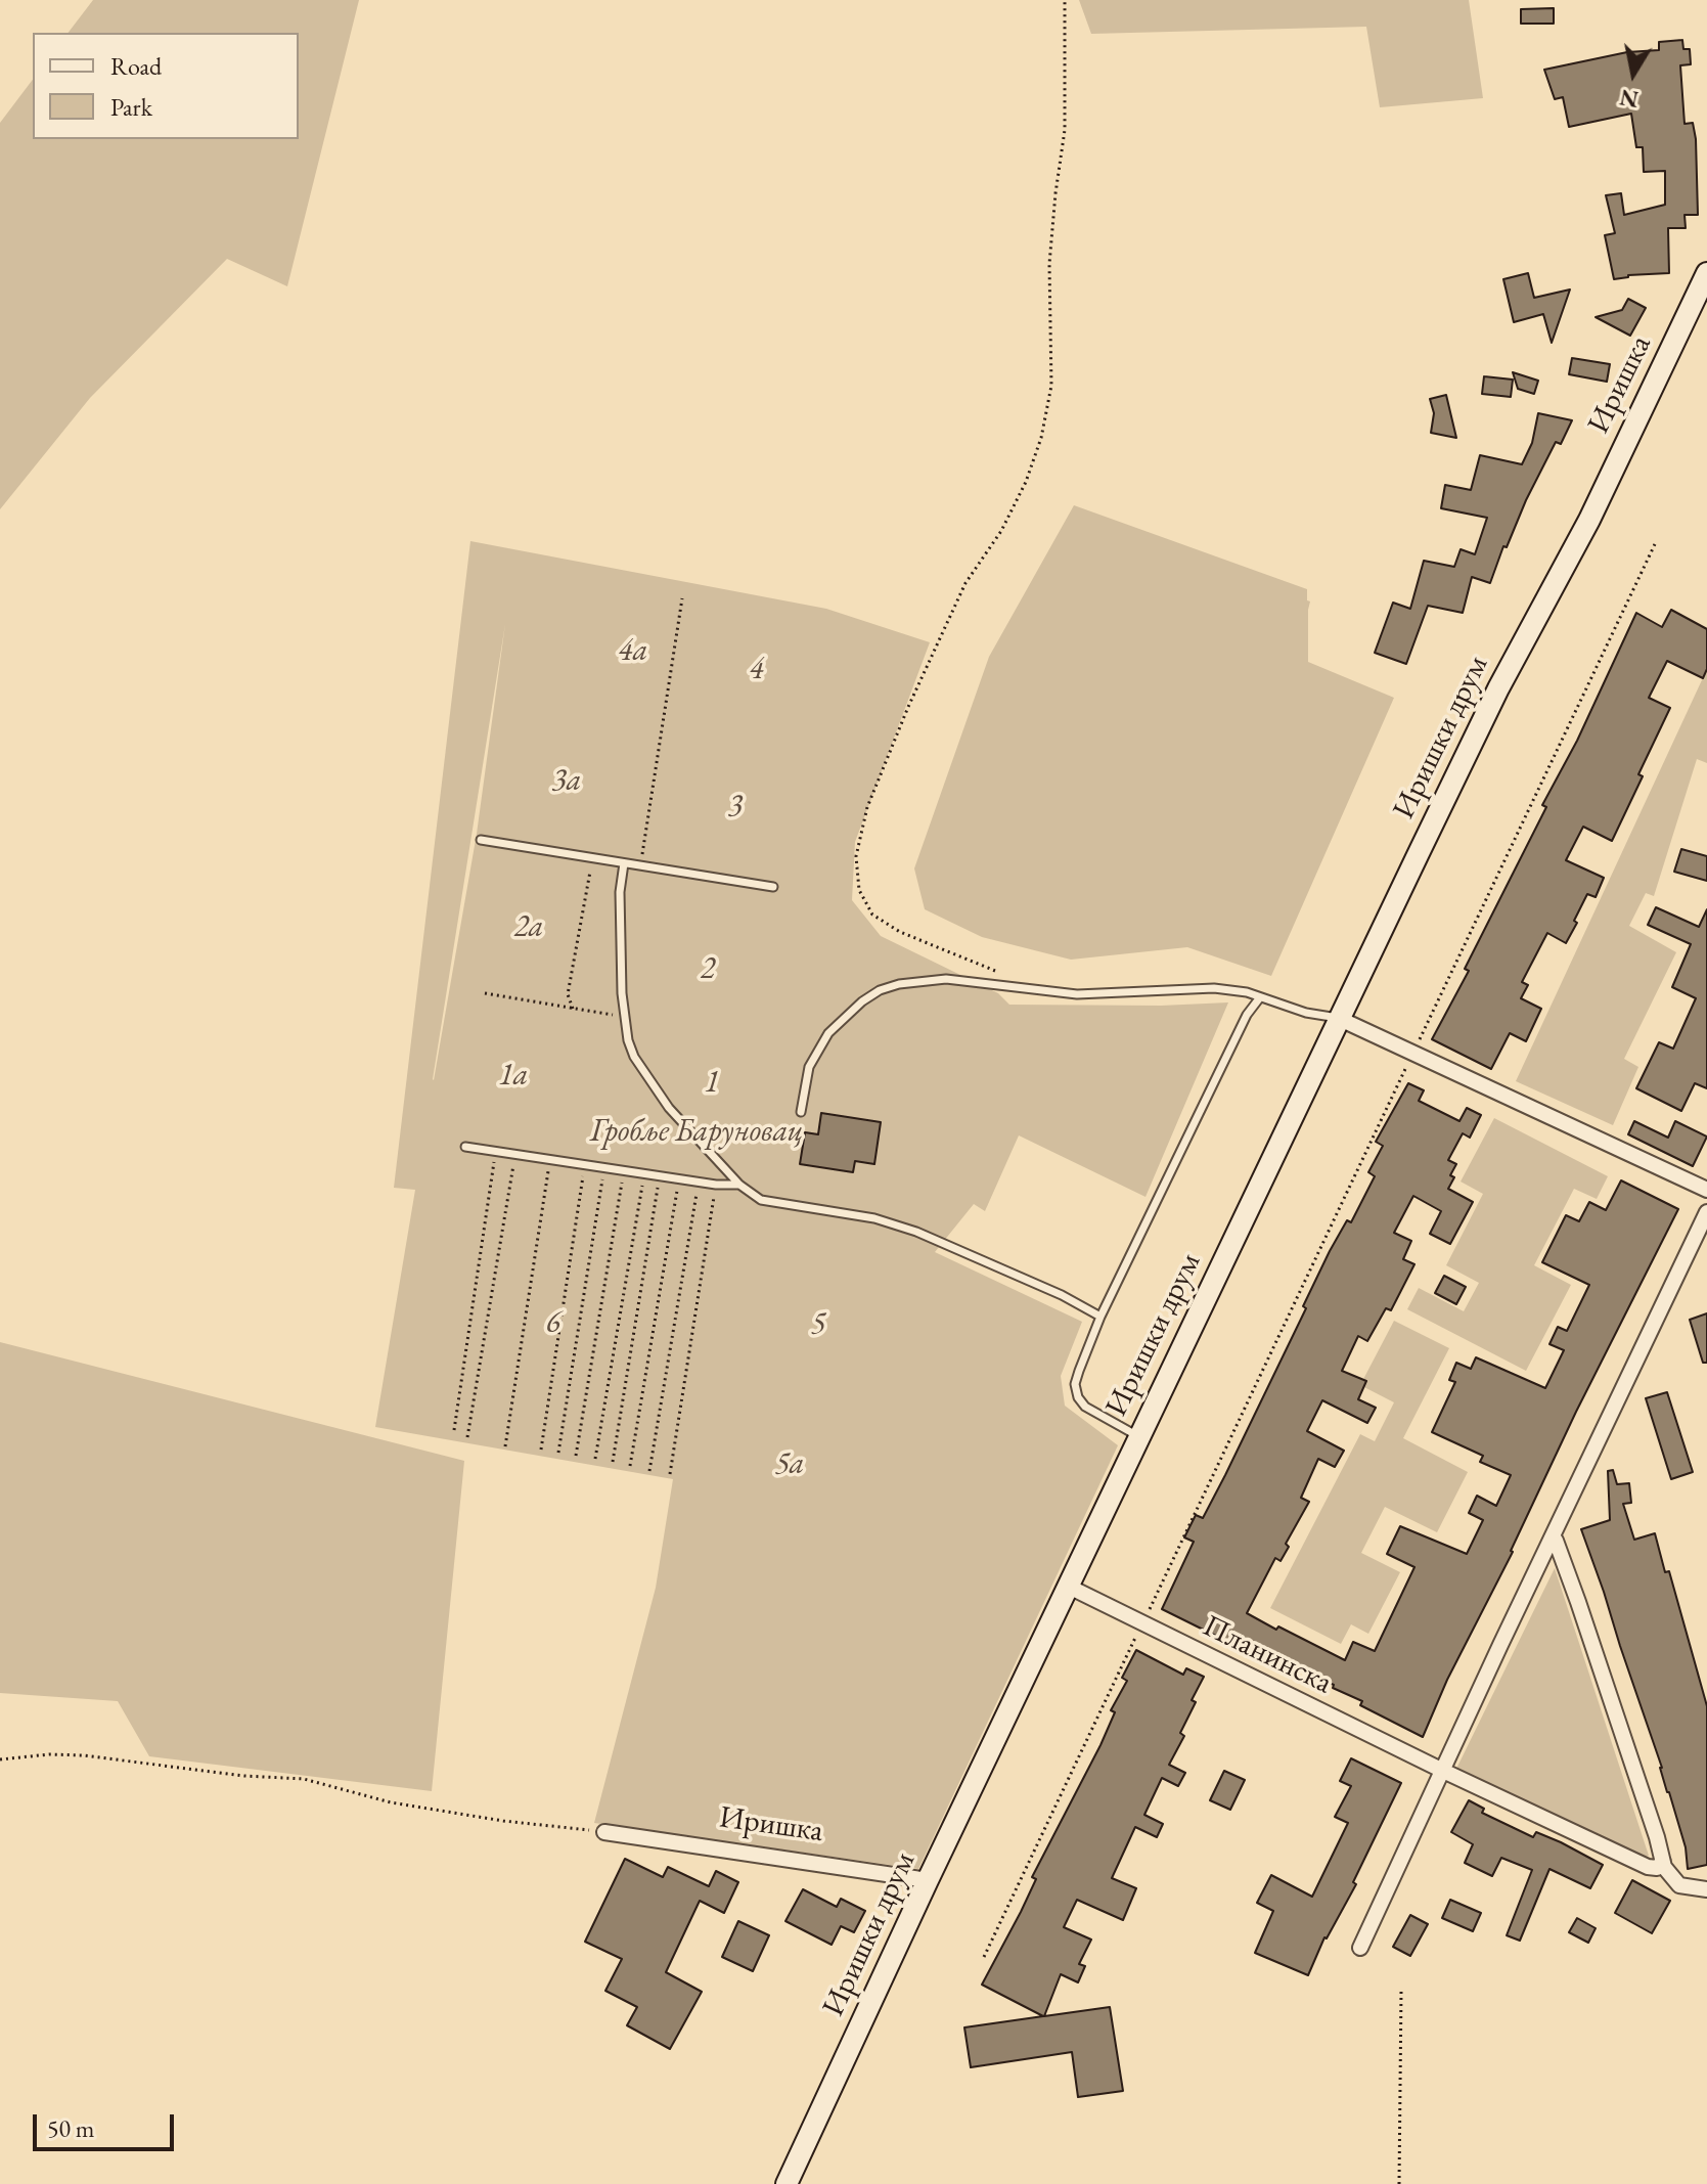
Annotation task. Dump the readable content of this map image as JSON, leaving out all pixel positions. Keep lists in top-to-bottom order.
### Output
{
  "streets": {
    "street": ["Иришка", "Иришки друм", "Планинска"]
  },
  "crossings": [
    ["Иришка", "Иришки друм"],
    ["Иришки друм", "Планинска"]
  ],
  "parks": [
    "4a",
    "4",
    "3a",
    "3",
    "2a",
    "2",
    "1a",
    "1",
    "Гробље Баруновац",
    "6",
    "5",
    "5a"
  ],
  "legend": ["Road", "Park"],
  "scale_bar": "50 m",
  "north": "bottom"
}
